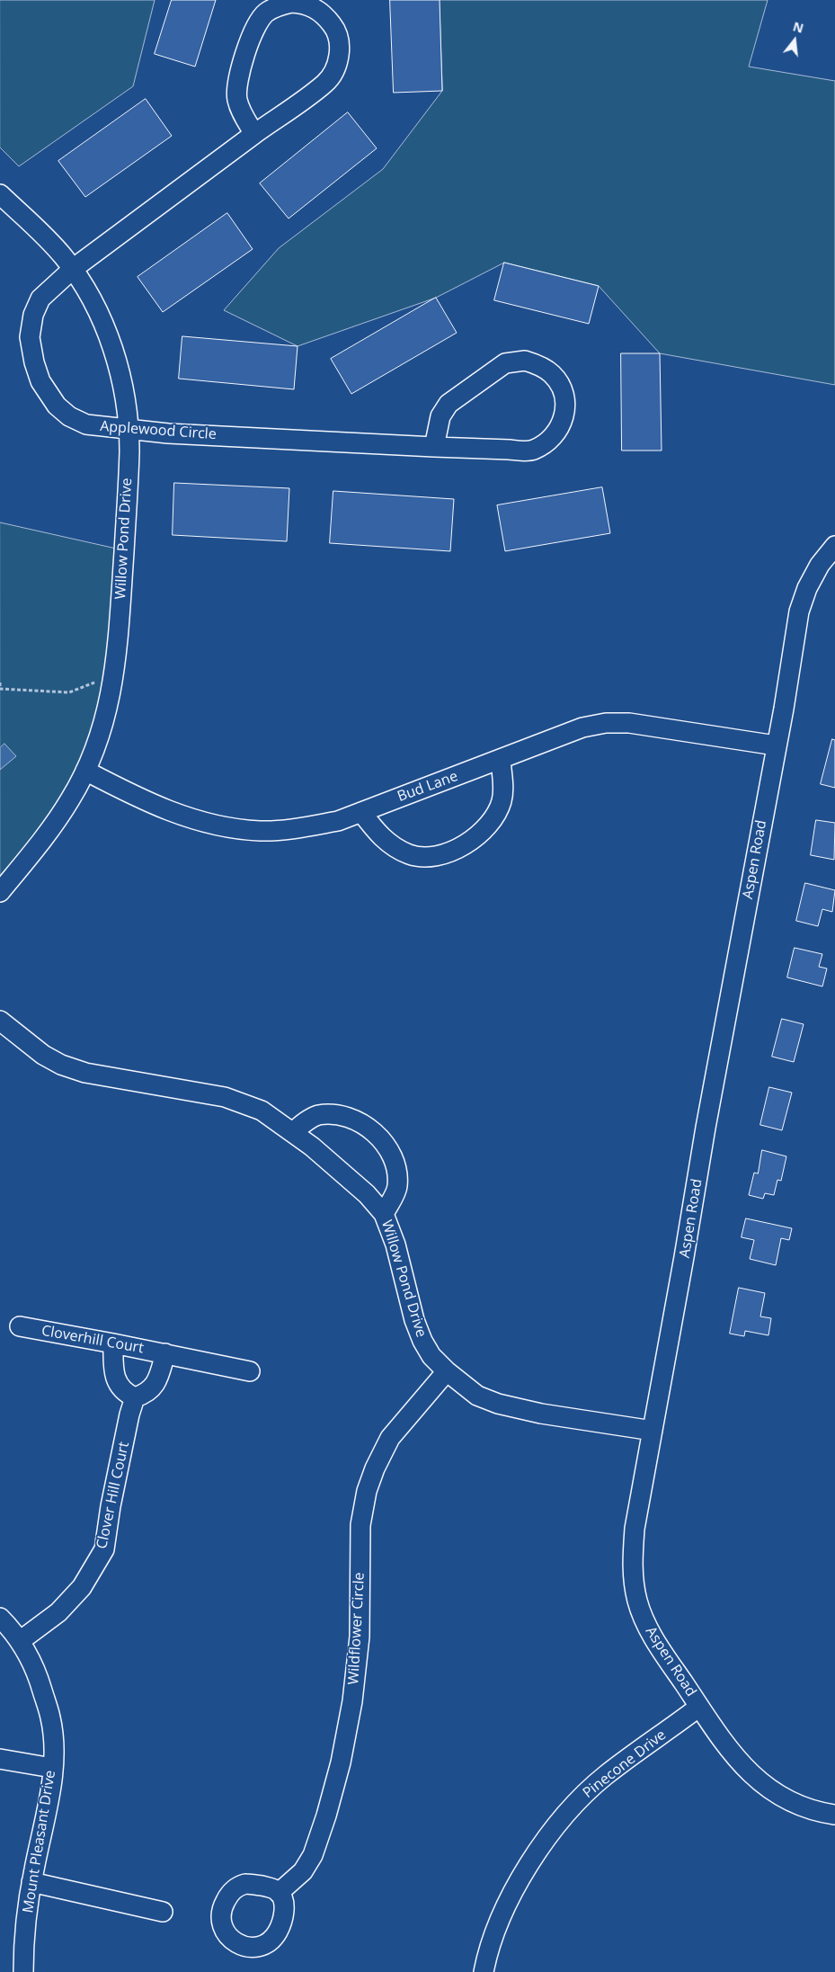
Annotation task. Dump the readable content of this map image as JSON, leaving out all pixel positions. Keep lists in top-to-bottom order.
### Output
{
  "streets": {
    "street": [
      "Applewood Circle",
      "Willow Pond Drive",
      "Bud Lane",
      "Aspen Road",
      "Cloverhill Court",
      "Clover Hill Court",
      "Wildflower Circle",
      "Pinecone Drive",
      "Mount Pleasant Drive"
    ]
  },
  "crossings": [
    ["Applewood Circle", "Willow Pond Drive"],
    ["Willow Pond Drive", "Bud Lane"],
    ["Willow Pond Drive", "Aspen Road"],
    ["Willow Pond Drive", "Wildflower Circle"],
    ["Bud Lane", "Aspen Road"],
    ["Aspen Road", "Pinecone Drive"],
    ["Clover Hill Court", "Mount Pleasant Drive"]
  ],
  "north": "top"
}
